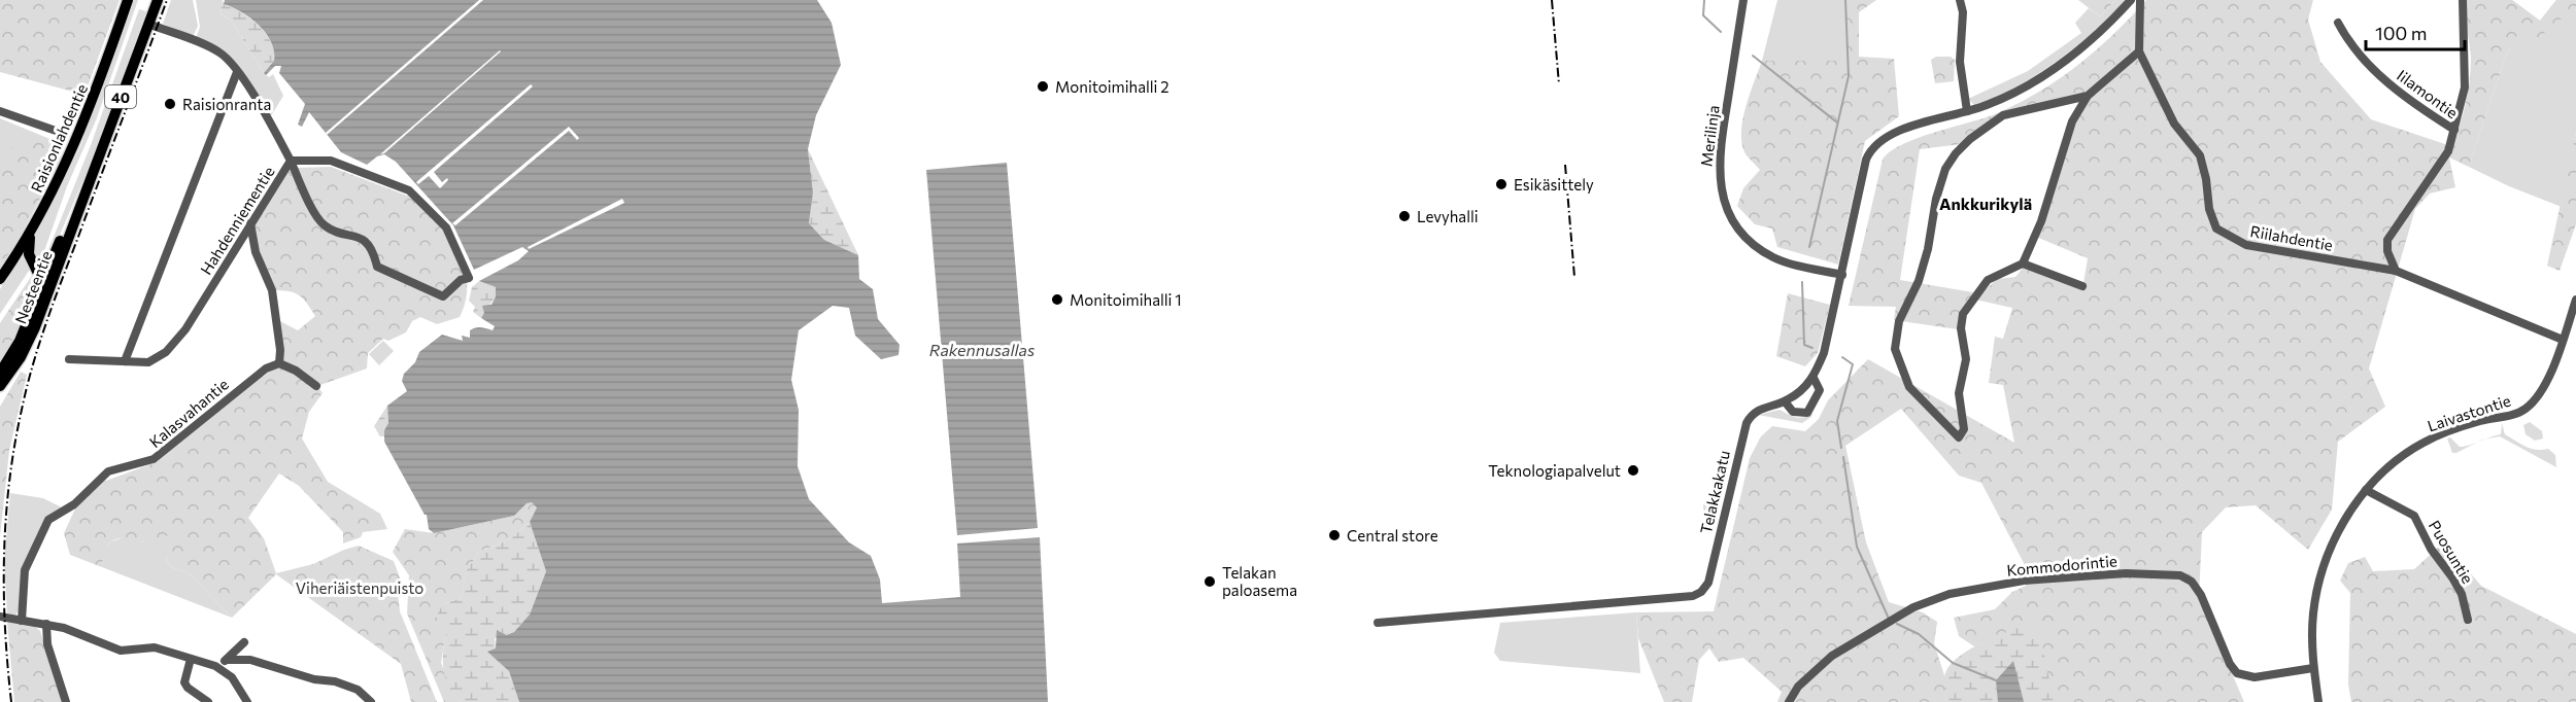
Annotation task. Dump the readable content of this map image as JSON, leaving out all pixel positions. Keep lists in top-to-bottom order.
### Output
{
  "streets": {
    "main road": ["40", "Raisionlahdentie", "Nesteentie"],
    "street": [
      "Iilamontie",
      "Merilinja",
      "Hahdenniementie",
      "Riilahdentie",
      "Kalasvahantie",
      "Laivastontie",
      "Telakkakatu",
      "Puosuntie",
      "Kommodorintie"
    ]
  },
  "crossings": [
    ["Hahdenniementie", "Nesteentie"],
    ["Riilahdentie", "Laivastontie"],
    ["Laivastontie", "Puosuntie"],
    ["Laivastontie", "Kommodorintie"]
  ],
  "districts": ["Ankkurikylä"],
  "water": ["Rakennusallas"],
  "parks": ["Viheriäistenpuisto"],
  "places": [
    "Monitoimihalli 2",
    "Raisionranta",
    "Esikäsittely",
    "Levyhalli",
    "Monitoimihalli 1",
    "Teknologiapalvelut",
    "Central store",
    "Telakan paloasema"
  ],
  "scale_bar": "100 m"
}
